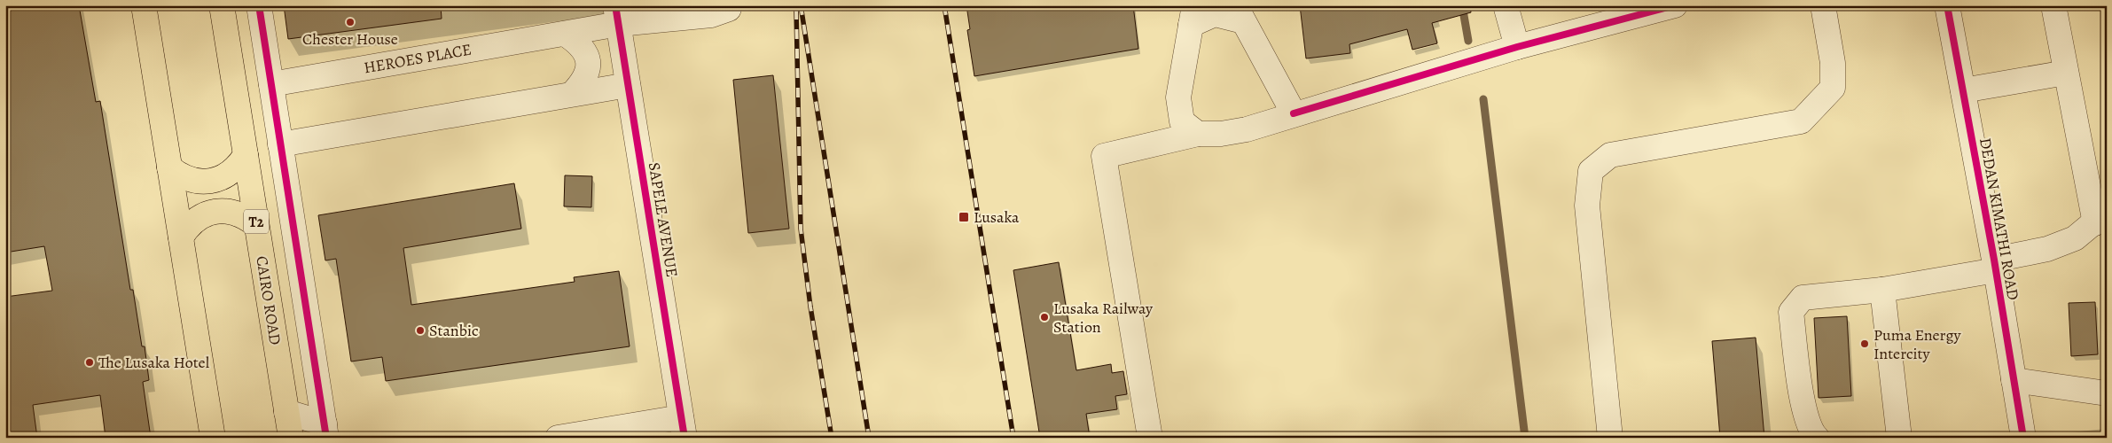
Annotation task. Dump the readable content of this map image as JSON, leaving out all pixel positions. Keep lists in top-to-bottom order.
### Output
{
  "streets": {
    "main road": ["T2", "CAIRO ROAD"],
    "street": ["HEROES PLACE", "DEDAN KIMATHI ROAD", "SAPELE AVENUE"]
  },
  "crossings": [
    ["HEROES PLACE", "SAPELE AVENUE"]
  ],
  "places": {
    "other": [
      "Chester House",
      "Lusaka Railway Station",
      "Stanbic",
      "Puma Energy Intercity",
      "The Lusaka Hotel"
    ],
    "transit": ["Lusaka"]
  }
}
